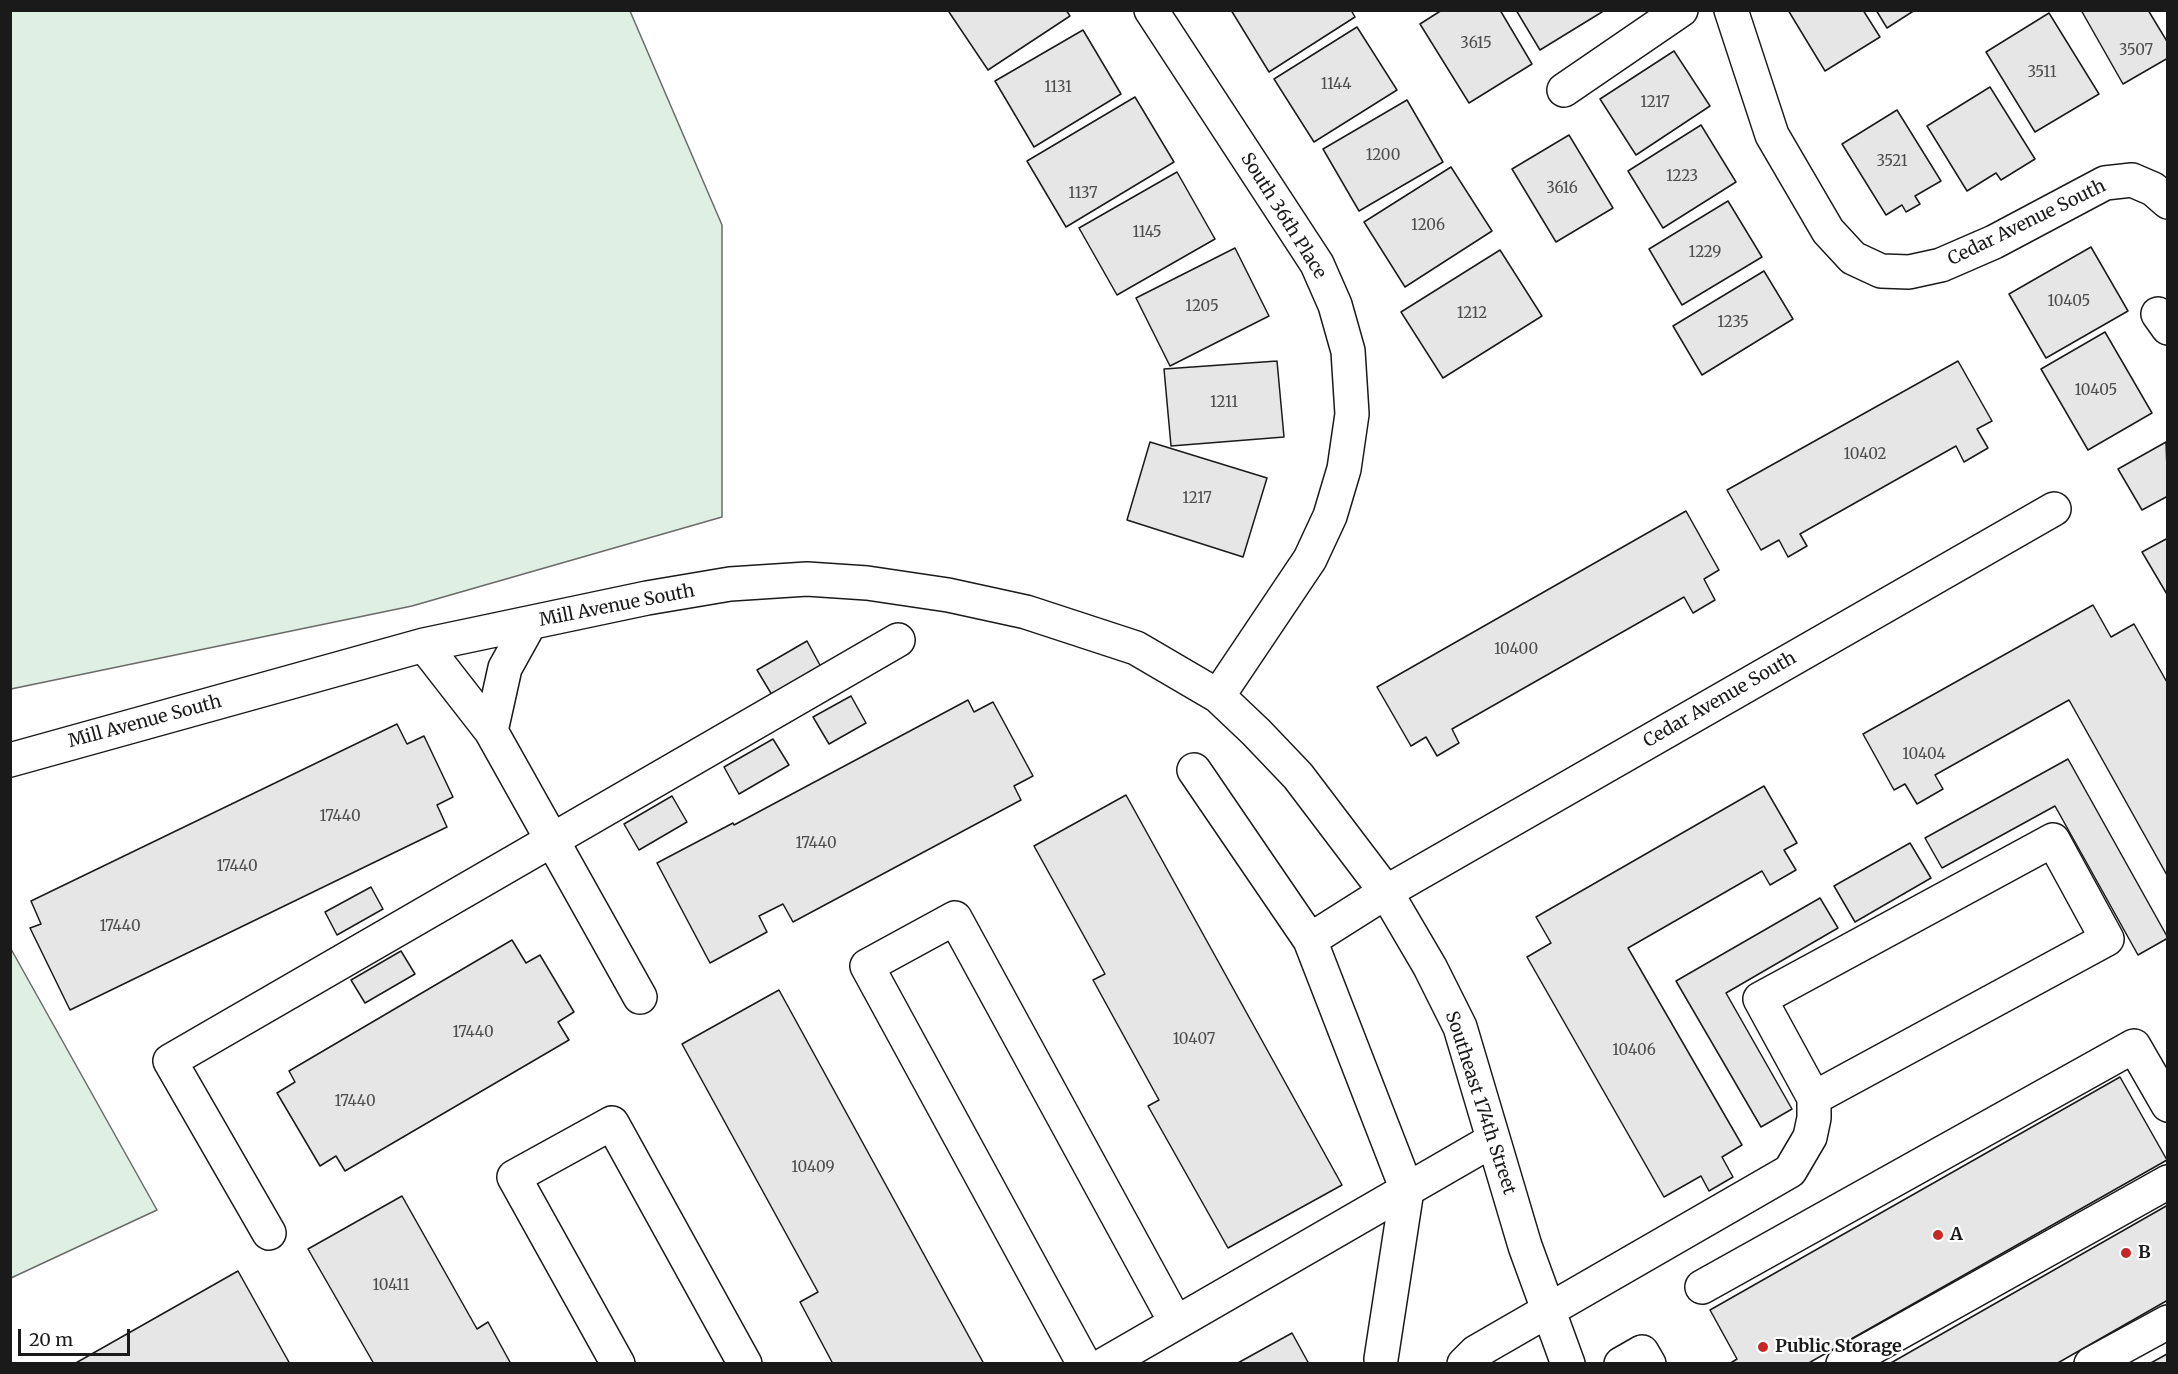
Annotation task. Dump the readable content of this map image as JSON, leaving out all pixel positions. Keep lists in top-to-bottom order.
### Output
{
  "streets": {
    "street": [
      "South 36th Place",
      "Cedar Avenue South",
      "Mill Avenue South",
      "Southeast 174th Street"
    ]
  },
  "crossings": [
    ["South 36th Place", "Mill Avenue South"],
    ["South 36th Place", "Southeast 174th Street"],
    ["Cedar Avenue South", "Southeast 174th Street"],
    ["Mill Avenue South", "Southeast 174th Street"]
  ],
  "places": ["A", "B", "Public Storage"],
  "house_numbers": [
    "3615",
    "3507",
    "3511",
    "1144",
    "1131",
    "1217",
    "1200",
    "3521",
    "1223",
    "3616",
    "1137",
    "1206",
    "1145",
    "1229",
    "10405",
    "1205",
    "1212",
    "1235",
    "10405",
    "1211",
    "10402",
    "1217",
    "10400",
    "10404",
    "17440",
    "17440",
    "17440",
    "17440",
    "17440",
    "10407",
    "10406",
    "17440",
    "10409",
    "10411"
  ],
  "scale_bar": "20 m"
}
